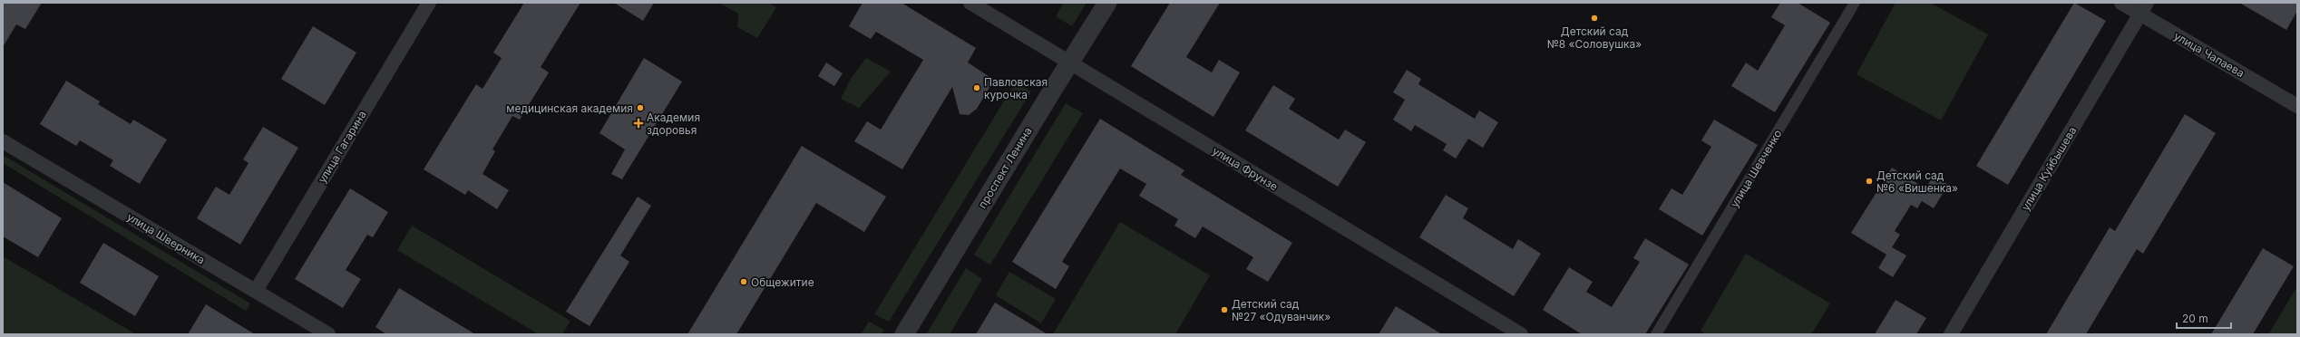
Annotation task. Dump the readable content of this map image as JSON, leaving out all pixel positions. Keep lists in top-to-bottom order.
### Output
{
  "streets": {
    "street": [
      "улица Чапаева",
      "улица Гагарина",
      "проспект Ленина",
      "улица Фрунзе",
      "улица Шевченко",
      "улица Куйбышева",
      "улица Шверника"
    ]
  },
  "crossings": [
    ["улица Чапаева", "улица Куйбышева"],
    ["улица Гагарина", "улица Шверника"],
    ["проспект Ленина", "улица Фрунзе"]
  ],
  "places": {
    "other": [
      "Детский сад №8 «Соловушка»",
      "Павловская курочка",
      "медицинская академия",
      "Детский сад №6 «Вишенка»",
      "Общежитие",
      "Детский сад №27 «Одуванчик»"
    ],
    "health": ["Академия здоровья"]
  },
  "scale_bar": "20 m"
}
